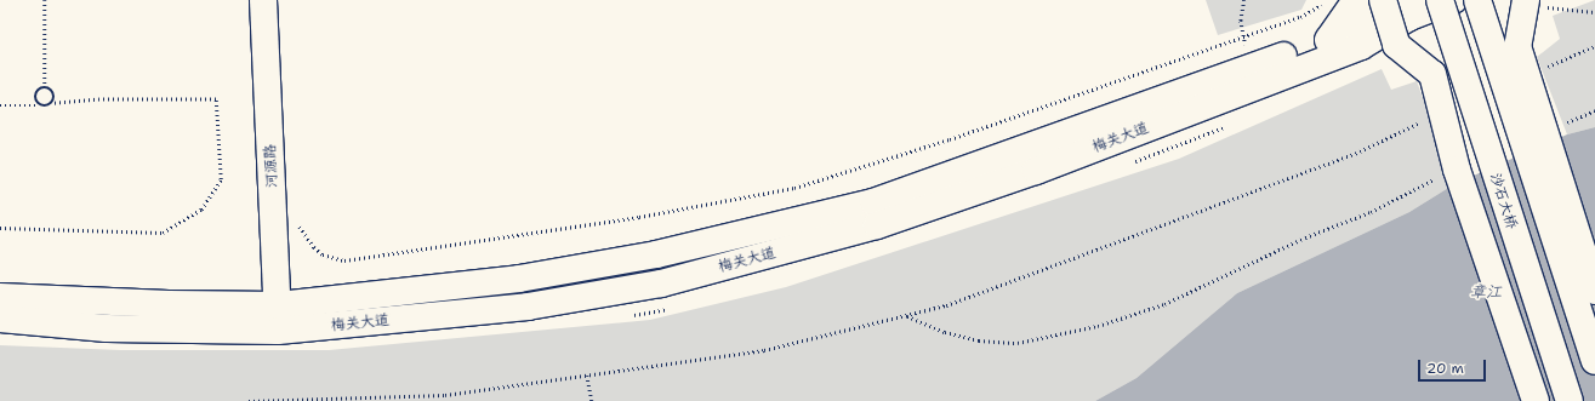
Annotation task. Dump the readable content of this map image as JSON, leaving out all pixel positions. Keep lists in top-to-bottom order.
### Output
{
  "streets": {
    "main road": ["梅关大道", "河源路", "沙石大桥"]
  },
  "crossings": [
    ["梅关大道", "河源路"]
  ],
  "water": ["章江"],
  "scale_bar": "20 m"
}
